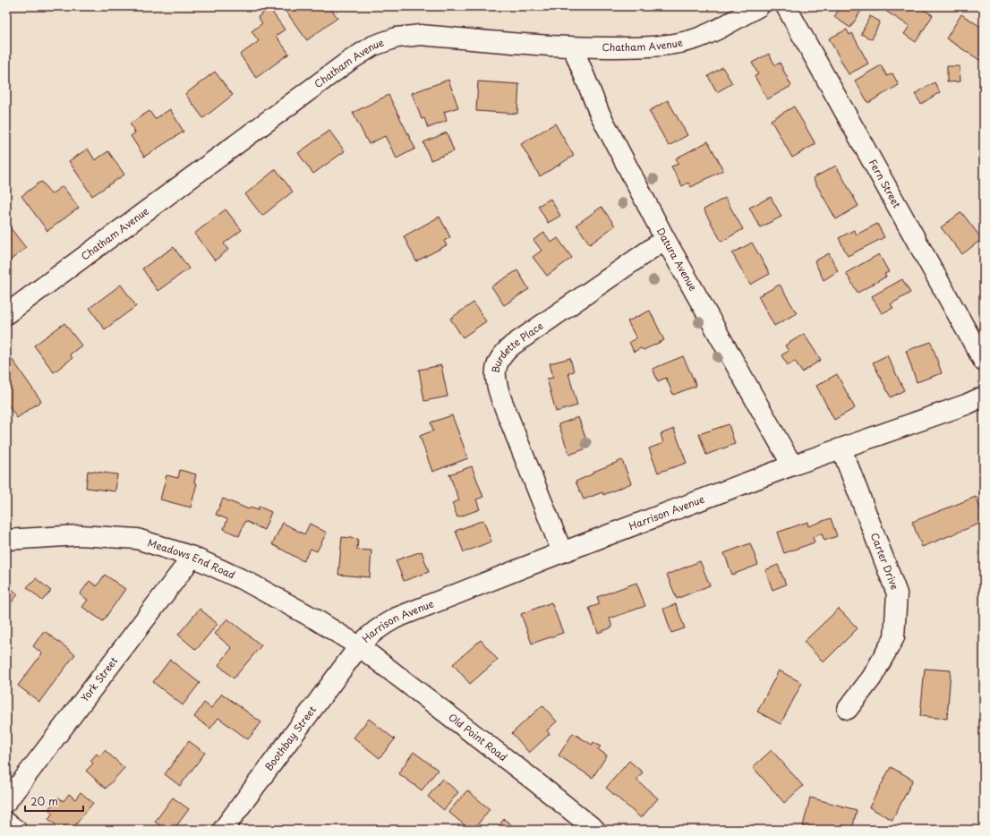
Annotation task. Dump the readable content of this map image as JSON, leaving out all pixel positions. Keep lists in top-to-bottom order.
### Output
{
  "streets": {
    "street": [
      "Chatham Avenue",
      "Fern Street",
      "Datura Avenue",
      "Burdette Place",
      "Harrison Avenue",
      "Meadows End Road",
      "Carter Drive",
      "York Street",
      "Boothbay Street",
      "Old Point Road"
    ]
  },
  "crossings": [
    ["Chatham Avenue", "Datura Avenue"],
    ["Datura Avenue", "Burdette Place"],
    ["Datura Avenue", "Harrison Avenue"],
    ["Burdette Place", "Harrison Avenue"],
    ["Harrison Avenue", "Meadows End Road"],
    ["Harrison Avenue", "Carter Drive"],
    ["Harrison Avenue", "Boothbay Street"],
    ["Harrison Avenue", "Old Point Road"],
    ["Meadows End Road", "York Street"],
    ["Meadows End Road", "Boothbay Street"],
    ["Meadows End Road", "Old Point Road"],
    ["Boothbay Street", "Old Point Road"]
  ],
  "scale_bar": "20 m"
}
